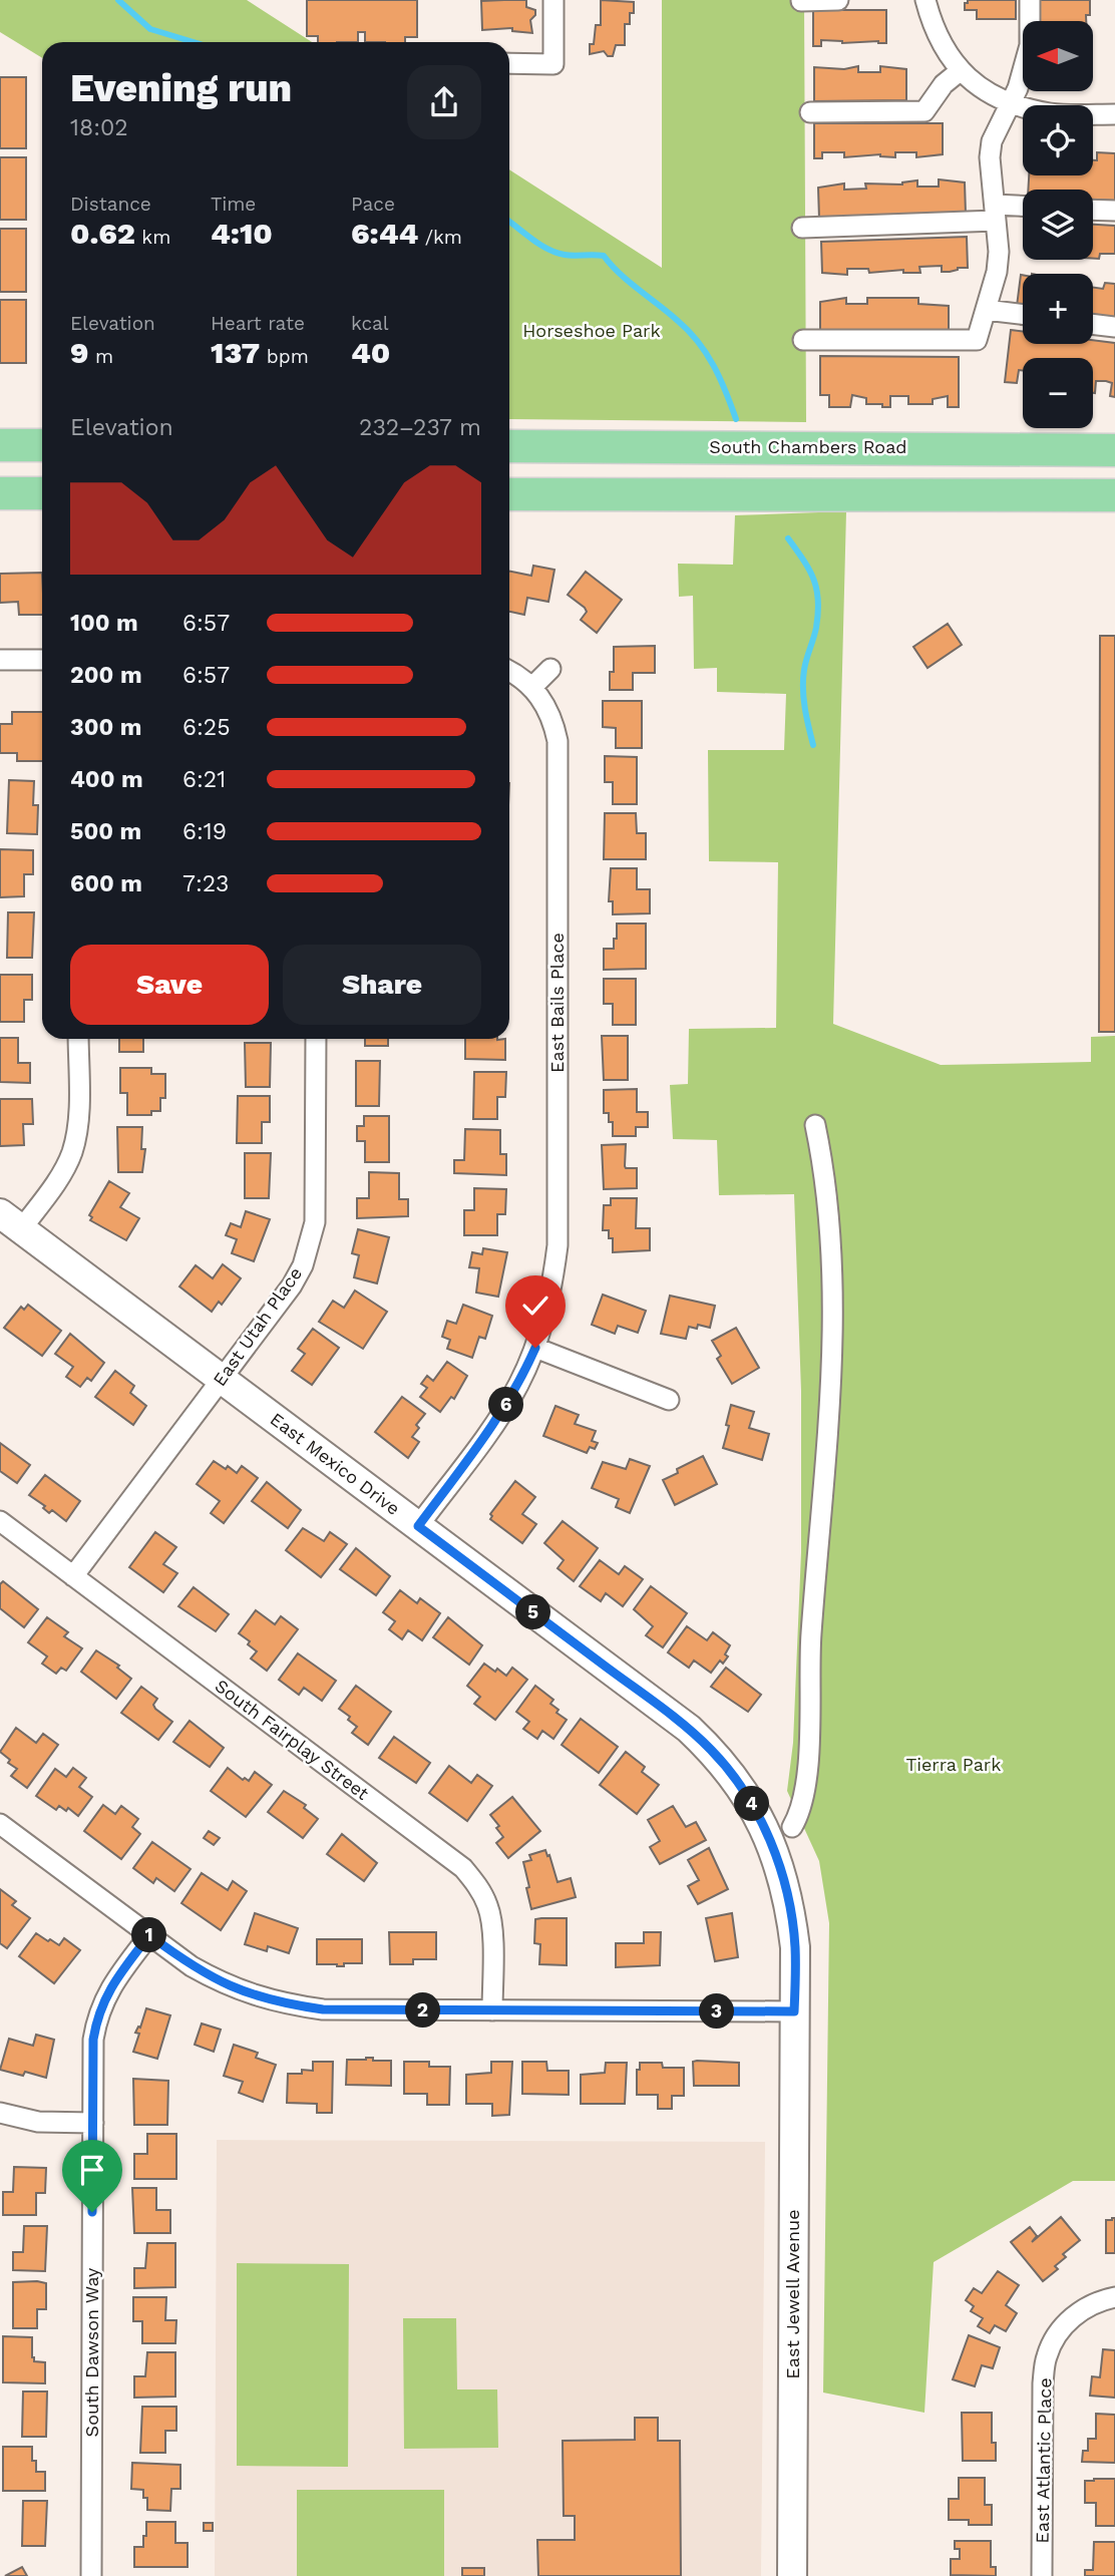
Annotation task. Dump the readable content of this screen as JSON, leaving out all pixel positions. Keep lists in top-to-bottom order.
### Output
{
  "streets": {
    "main road": ["South Chambers Road"],
    "street": [
      "East Bails Place",
      "East Utah Place",
      "East Mexico Drive",
      "South Fairplay Street",
      "East Jewell Avenue",
      "South Dawson Way",
      "East Atlantic Place"
    ]
  },
  "crossings": [
    ["East Bails Place", "East Mexico Drive"],
    ["East Utah Place", "East Mexico Drive"],
    ["East Utah Place", "South Fairplay Street"],
    ["East Mexico Drive", "East Jewell Avenue"]
  ],
  "parks": ["Horseshoe Park", "Tierra Park"],
  "north": "left",
  "page": {
    "map_buttons": ["+", "−"],
    "heading": ["Evening run", "18:02"],
    "stats": [
      ["Distance", "0.62 km"],
      ["Time", "4:10"],
      ["Pace", "6:44 /km"],
      ["Elevation", "9 m"],
      ["Heart rate", "137 bpm"],
      ["kcal", "40"]
    ],
    "chart": ["Elevation", "232–237 m"],
    "list": [
      {
        "name": "100 m",
        "note": "6:57"
      },
      {
        "name": "200 m",
        "note": "6:57"
      },
      {
        "name": "300 m",
        "note": "6:25"
      },
      {
        "name": "400 m",
        "note": "6:21"
      },
      {
        "name": "500 m",
        "note": "6:19"
      },
      {
        "name": "600 m",
        "note": "7:23"
      }
    ],
    "buttons": ["Save", "Share"],
    "pins": [
      "6",
      "5",
      "4",
      "1",
      "2",
      "3"
    ]
  }
}
